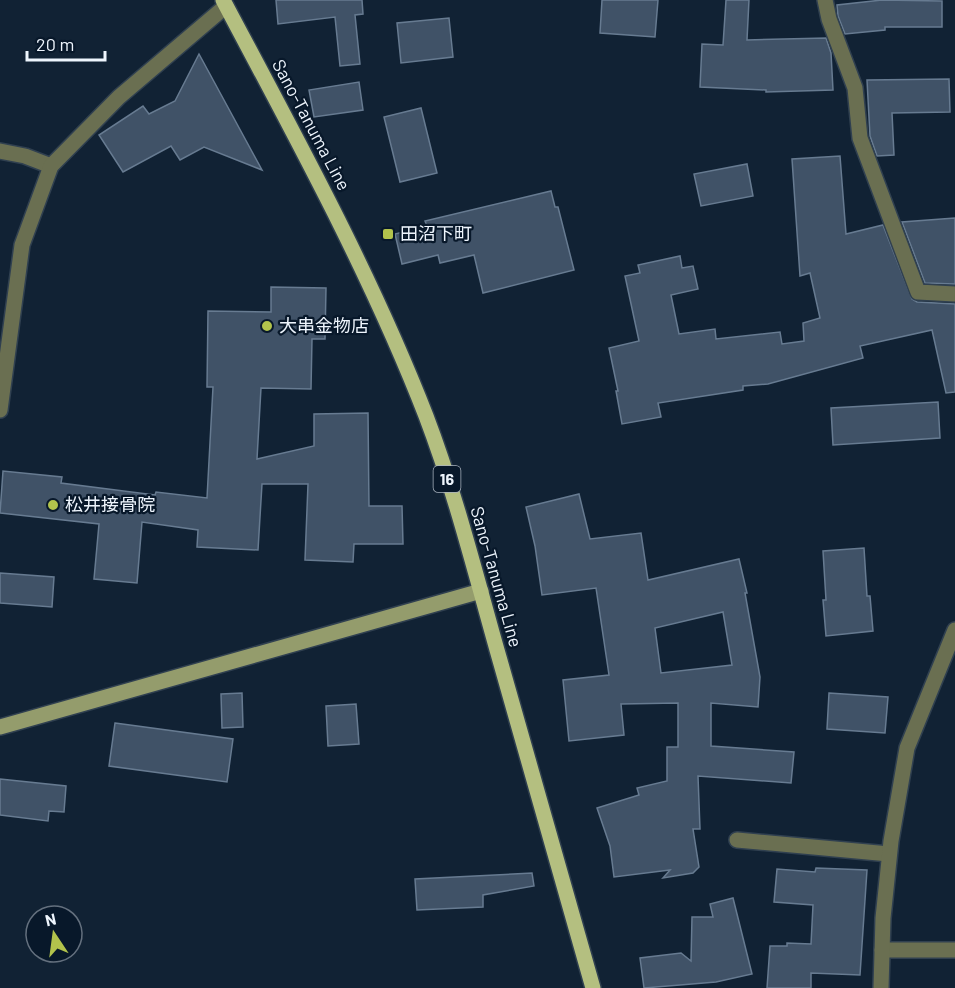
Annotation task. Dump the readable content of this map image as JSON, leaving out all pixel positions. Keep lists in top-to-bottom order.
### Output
{
  "streets": {
    "main road": ["Sano-Tanuma Line", "16"]
  },
  "places": {
    "transit": ["田沼下町"],
    "other": ["大串金物店", "松井接骨院"]
  },
  "scale_bar": "20 m",
  "north": "top"
}
